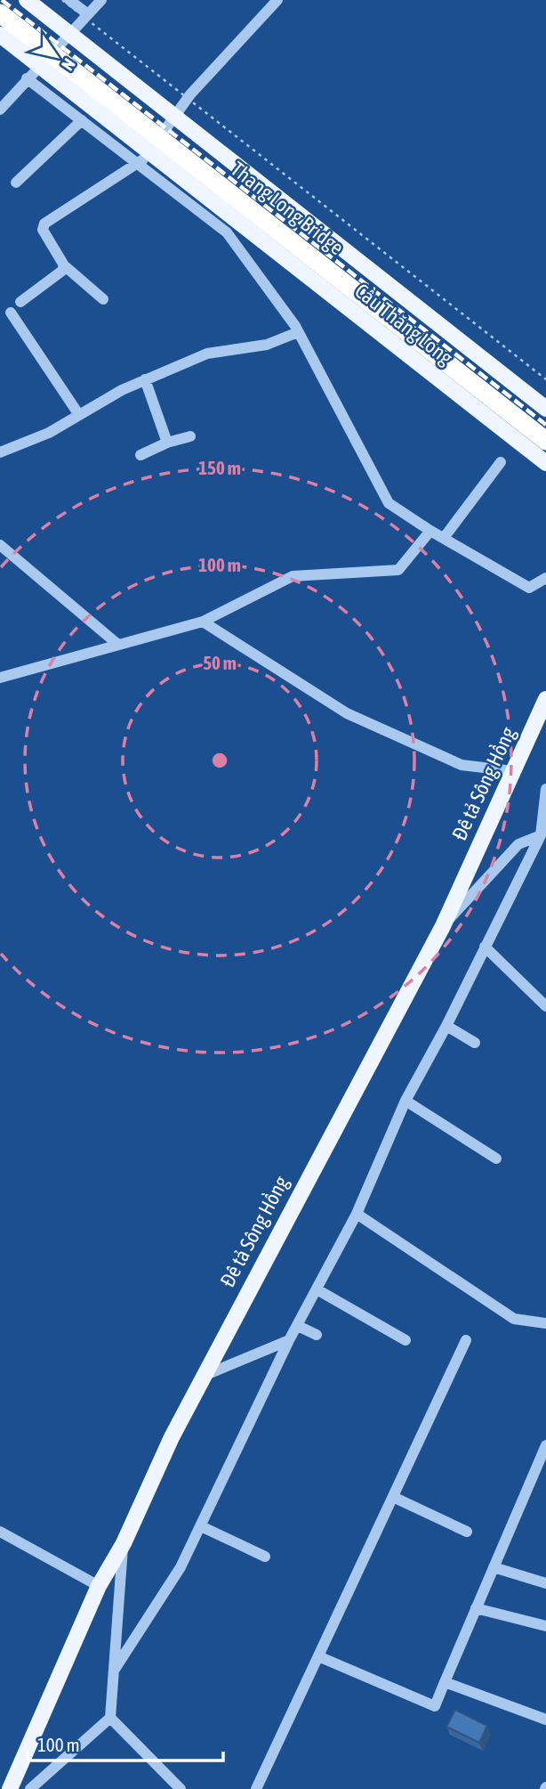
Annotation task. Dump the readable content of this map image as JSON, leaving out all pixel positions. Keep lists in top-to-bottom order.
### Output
{
  "streets": {
    "highway": ["Thang Long Bridge"],
    "main road": ["Cầu Thăng Long", "Đê tả Sông Hồng"]
  },
  "scale_bar": "100 m",
  "north": "bottom right",
  "rings": ["150 m", "100 m", "50 m"]
}
